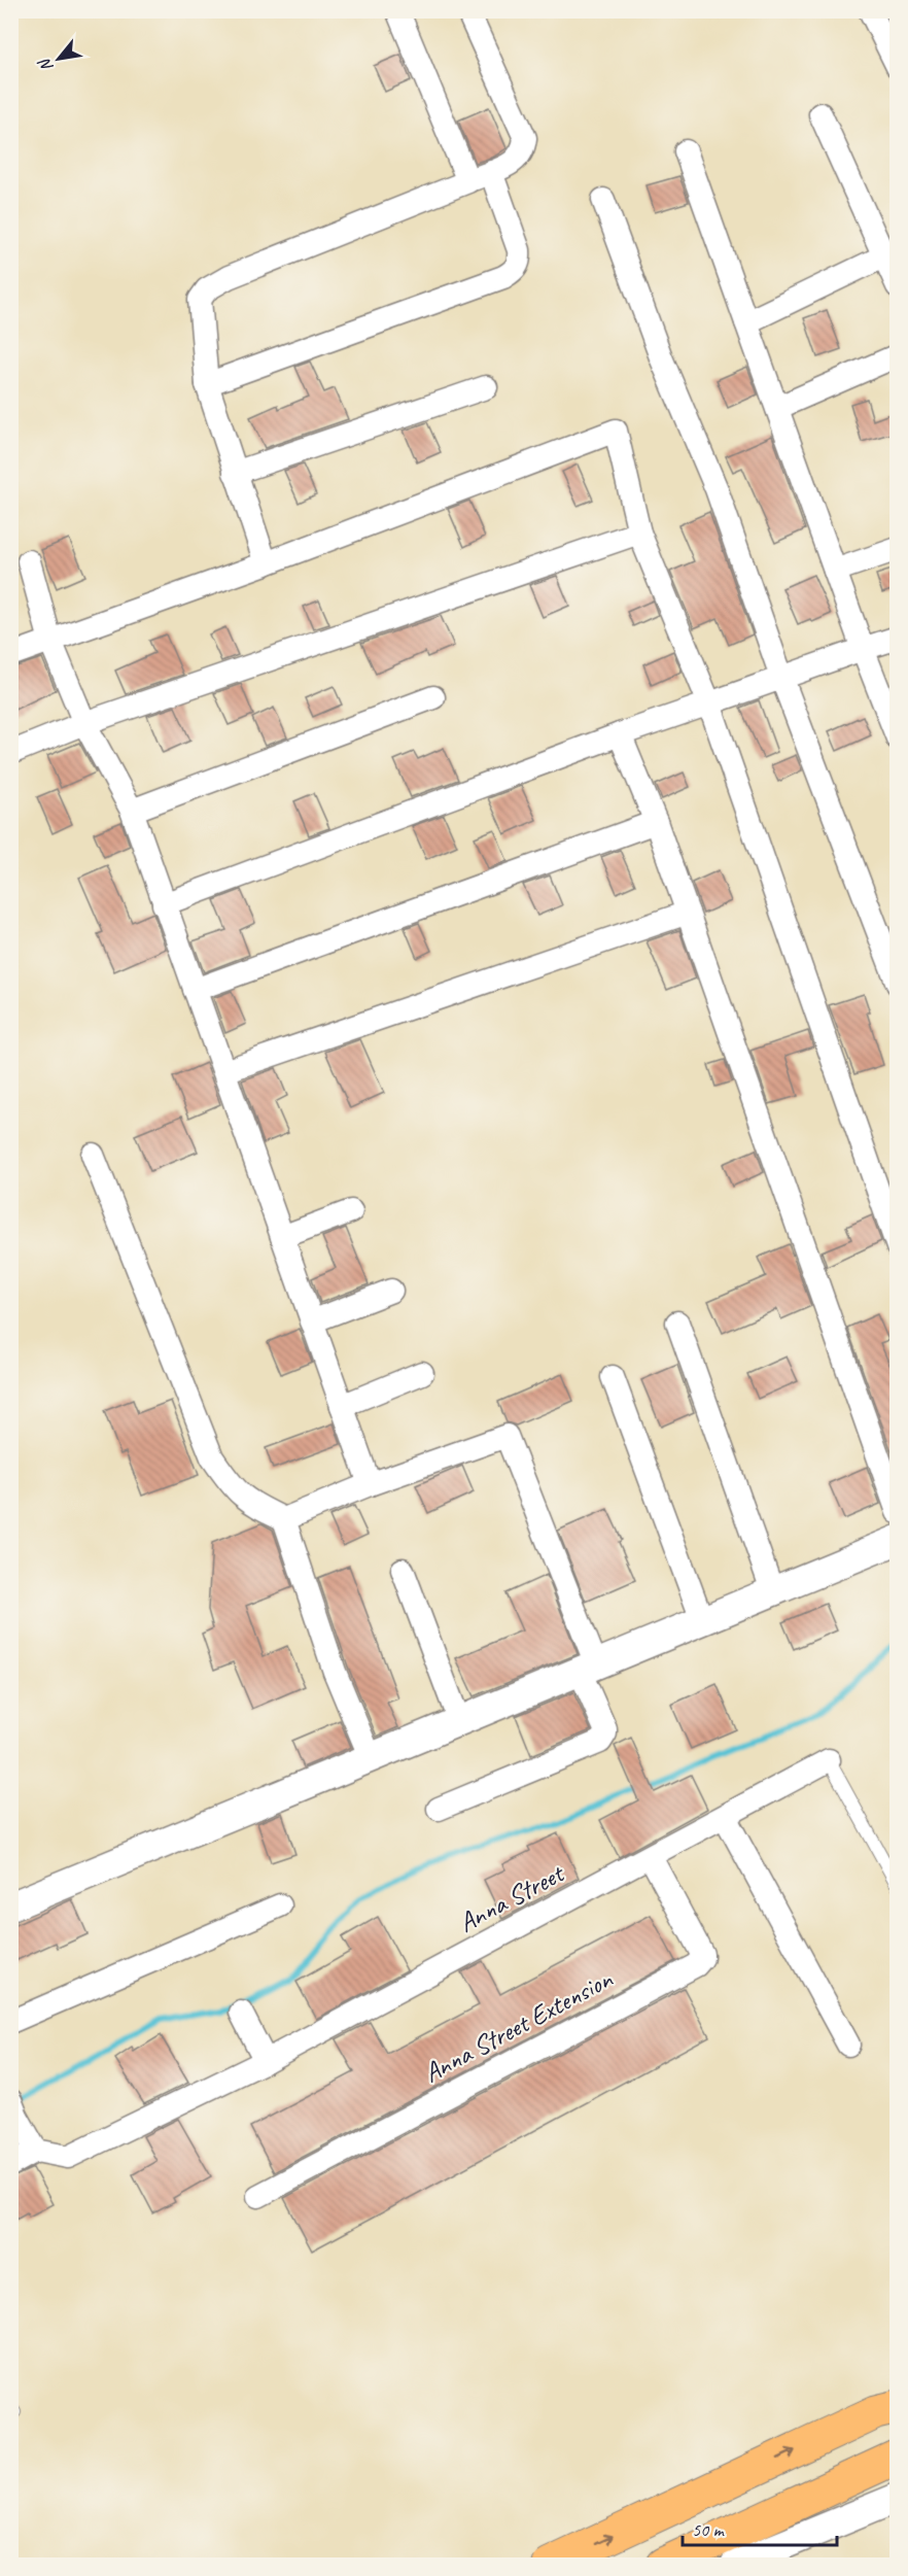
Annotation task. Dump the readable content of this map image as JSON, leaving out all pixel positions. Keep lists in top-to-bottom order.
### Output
{
  "streets": {
    "street": ["Anna Street", "Anna Street Extension"]
  },
  "crossings": [
    ["Anna Street", "Anna Street Extension"]
  ],
  "scale_bar": "50 m",
  "north": "bottom left"
}
